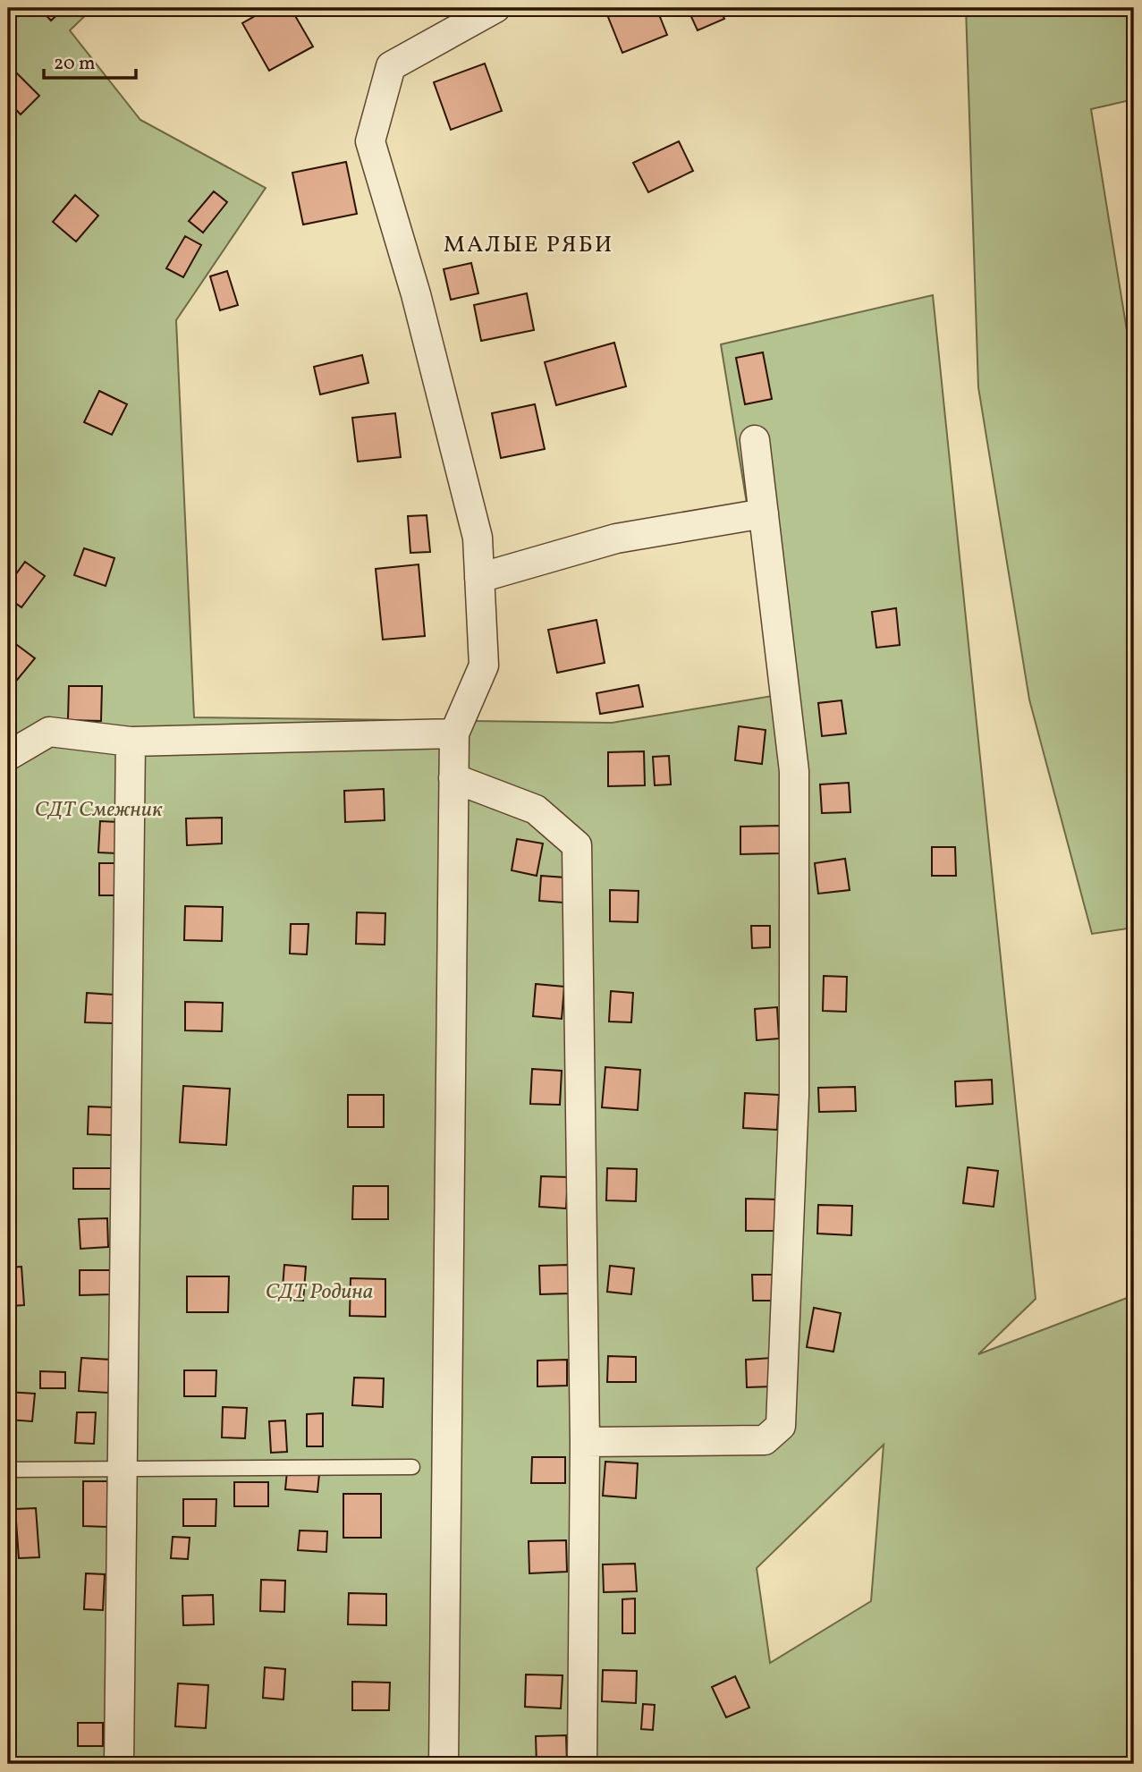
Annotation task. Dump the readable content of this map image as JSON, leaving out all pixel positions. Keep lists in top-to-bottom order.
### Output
{
  "districts": ["МАЛЫЕ РЯБИ"],
  "parks": ["СДТ Смежник", "СДТ Родина"],
  "scale_bar": "20 m"
}
